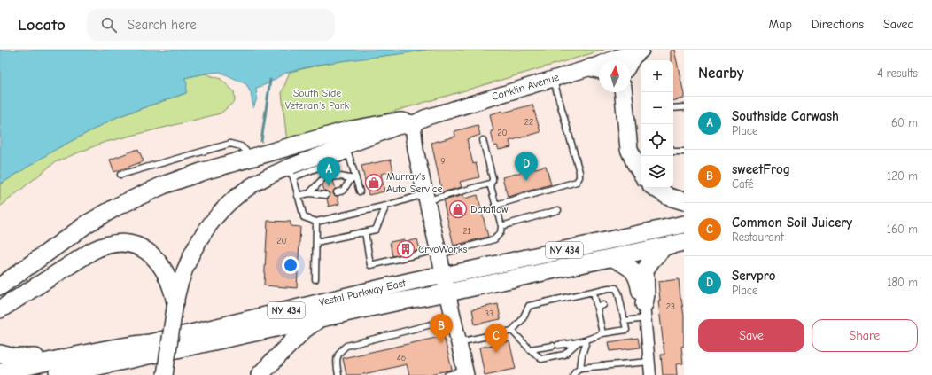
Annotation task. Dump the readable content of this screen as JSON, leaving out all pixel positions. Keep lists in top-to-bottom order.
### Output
{
  "streets": {
    "main road": ["NY 434", "Vestal Parkway East"],
    "street": ["Conklin Avenue"]
  },
  "parks": ["South Side Veteran's Park"],
  "places": {
    "shop": ["Murray's Auto Service", "Dataflow"],
    "building": ["CryoWorks"]
  },
  "house_numbers": [
    "22",
    "20",
    "9",
    "21",
    "20",
    "23",
    "33",
    "46"
  ],
  "north": "top",
  "page": {
    "header": "Locato",
    "search": "Search here",
    "nav": ["Map", "Directions", "Saved"],
    "heading": ["Nearby", "4 results"],
    "map_buttons": ["+", "−"],
    "list": [
      {
        "mark": "A",
        "name": "Southside Carwash",
        "note": "Place",
        "value": "60 m"
      },
      {
        "mark": "B",
        "name": "sweetFrog",
        "note": "Café",
        "value": "120 m"
      },
      {
        "mark": "C",
        "name": "Common Soil Juicery",
        "note": "Restaurant",
        "value": "160 m"
      },
      {
        "mark": "D",
        "name": "Servpro",
        "note": "Place",
        "value": "180 m"
      }
    ],
    "pins": [
      "D",
      "A",
      "B",
      "C"
    ],
    "buttons": ["Save", "Share"]
  }
}
